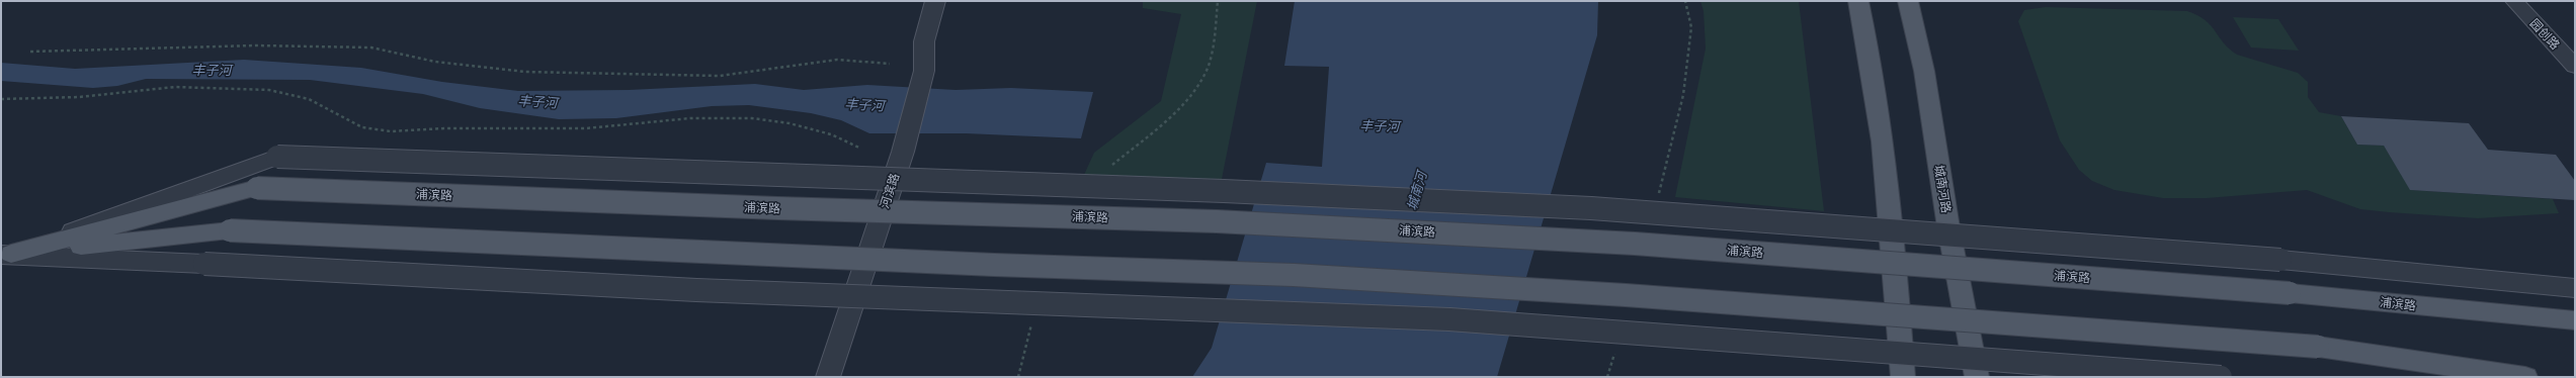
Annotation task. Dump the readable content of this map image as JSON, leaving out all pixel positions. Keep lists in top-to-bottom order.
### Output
{
  "streets": {
    "main road": ["城南河路", "浦滨路"],
    "street": ["园创路", "河滨路"]
  },
  "water": ["丰子河", "城南河"]
}
